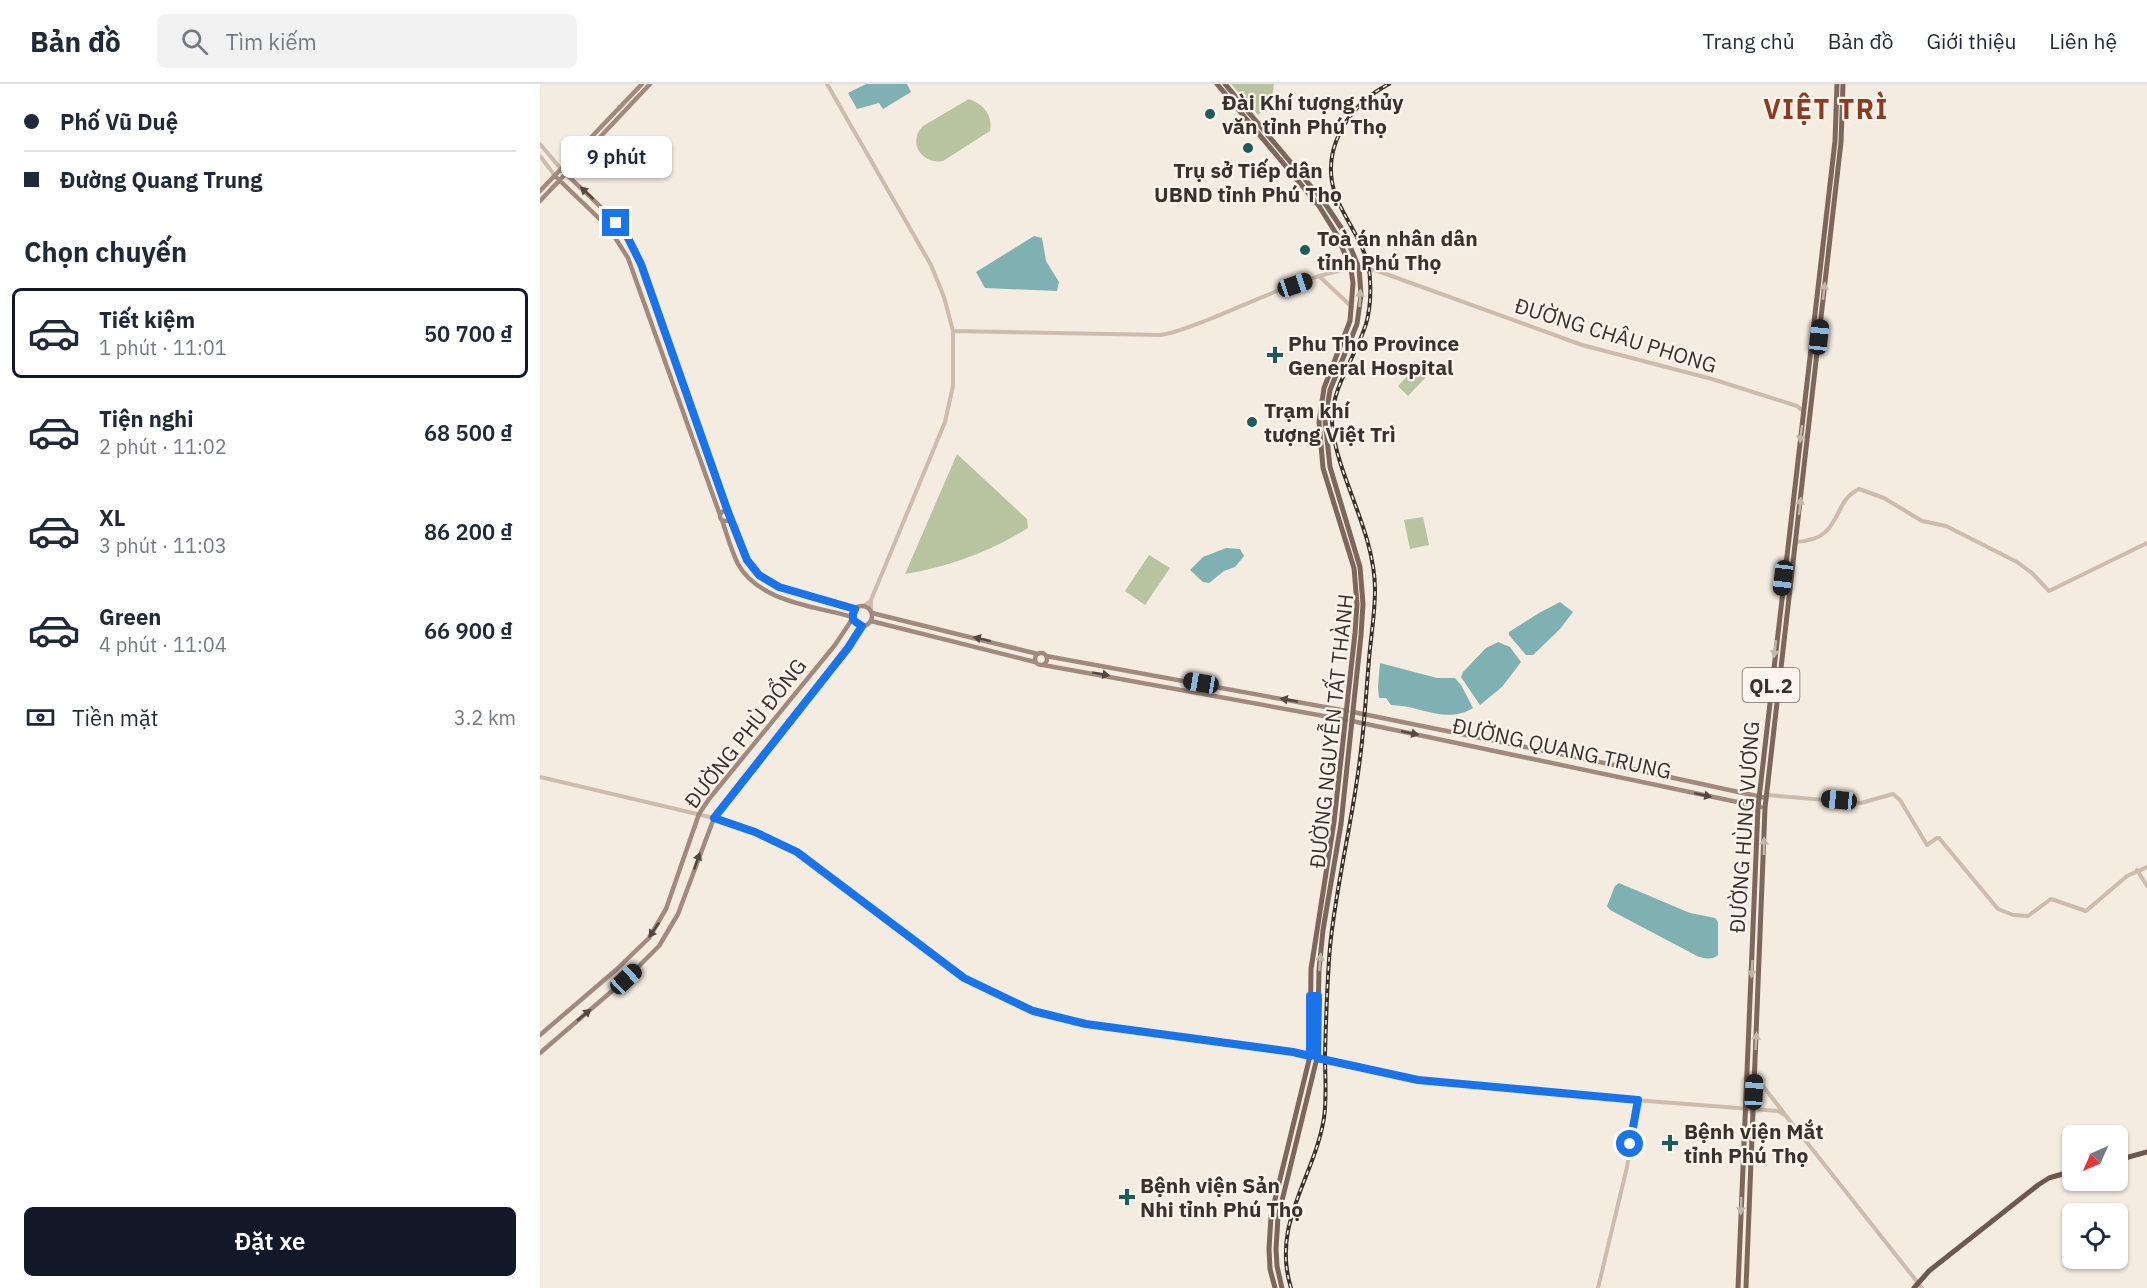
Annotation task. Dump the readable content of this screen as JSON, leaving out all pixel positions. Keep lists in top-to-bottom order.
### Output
{
  "streets": {
    "main road": [
      "QL.2",
      "ĐƯỜNG NGUYỄN TẤT THÀNH",
      "ĐƯỜNG PHÙ ĐỔNG",
      "ĐƯỜNG QUANG TRUNG",
      "ĐƯỜNG HÙNG VƯƠNG"
    ],
    "street": ["ĐƯỜNG CHÂU PHONG"]
  },
  "crossings": [
    ["ĐƯỜNG CHÂU PHONG", "ĐƯỜNG NGUYỄN TẤT THÀNH"],
    ["ĐƯỜNG CHÂU PHONG", "ĐƯỜNG HÙNG VƯƠNG"],
    ["ĐƯỜNG NGUYỄN TẤT THÀNH", "ĐƯỜNG QUANG TRUNG"],
    ["ĐƯỜNG QUANG TRUNG", "ĐƯỜNG HÙNG VƯƠNG"]
  ],
  "districts": ["VIỆT TRÌ"],
  "places": {
    "other": [
      "Đài Khí tượng thủy văn tỉnh Phú Thọ",
      "Trụ sở Tiếp dân UBND tỉnh Phú Thọ",
      "Toà án nhân dân tỉnh Phú Thọ",
      "Trạm khí tượng Việt Trì"
    ],
    "health": ["Phu Tho Province General Hospital", "Bệnh viện Mắt tỉnh Phú Thọ", "Bệnh viện Sản Nhi tỉnh Phú Thọ"]
  },
  "north": "bottom left",
  "page": {
    "header": "Bản đồ",
    "search": "Tìm kiếm",
    "nav": [
      "Trang chủ",
      "Bản đồ",
      "Giới thiệu",
      "Liên hệ"
    ],
    "banner": ["Phố Vũ Duệ", "Đường Quang Trung"],
    "bubble": "9 phút",
    "heading": "Chọn chuyến",
    "list": [
      {
        "name": "Tiết kiệm",
        "note": "1 phút · 11:01",
        "value": "50 700 ₫"
      },
      {
        "name": "Tiện nghi",
        "note": "2 phút · 11:02",
        "value": "68 500 ₫"
      },
      {
        "name": "XL",
        "note": "3 phút · 11:03",
        "value": "86 200 ₫"
      },
      {
        "name": "Green",
        "note": "4 phút · 11:04",
        "value": "66 900 ₫"
      }
    ],
    "pay": ["Tiền mặt", "3.2 km"],
    "buttons": "Đặt xe"
  }
}
